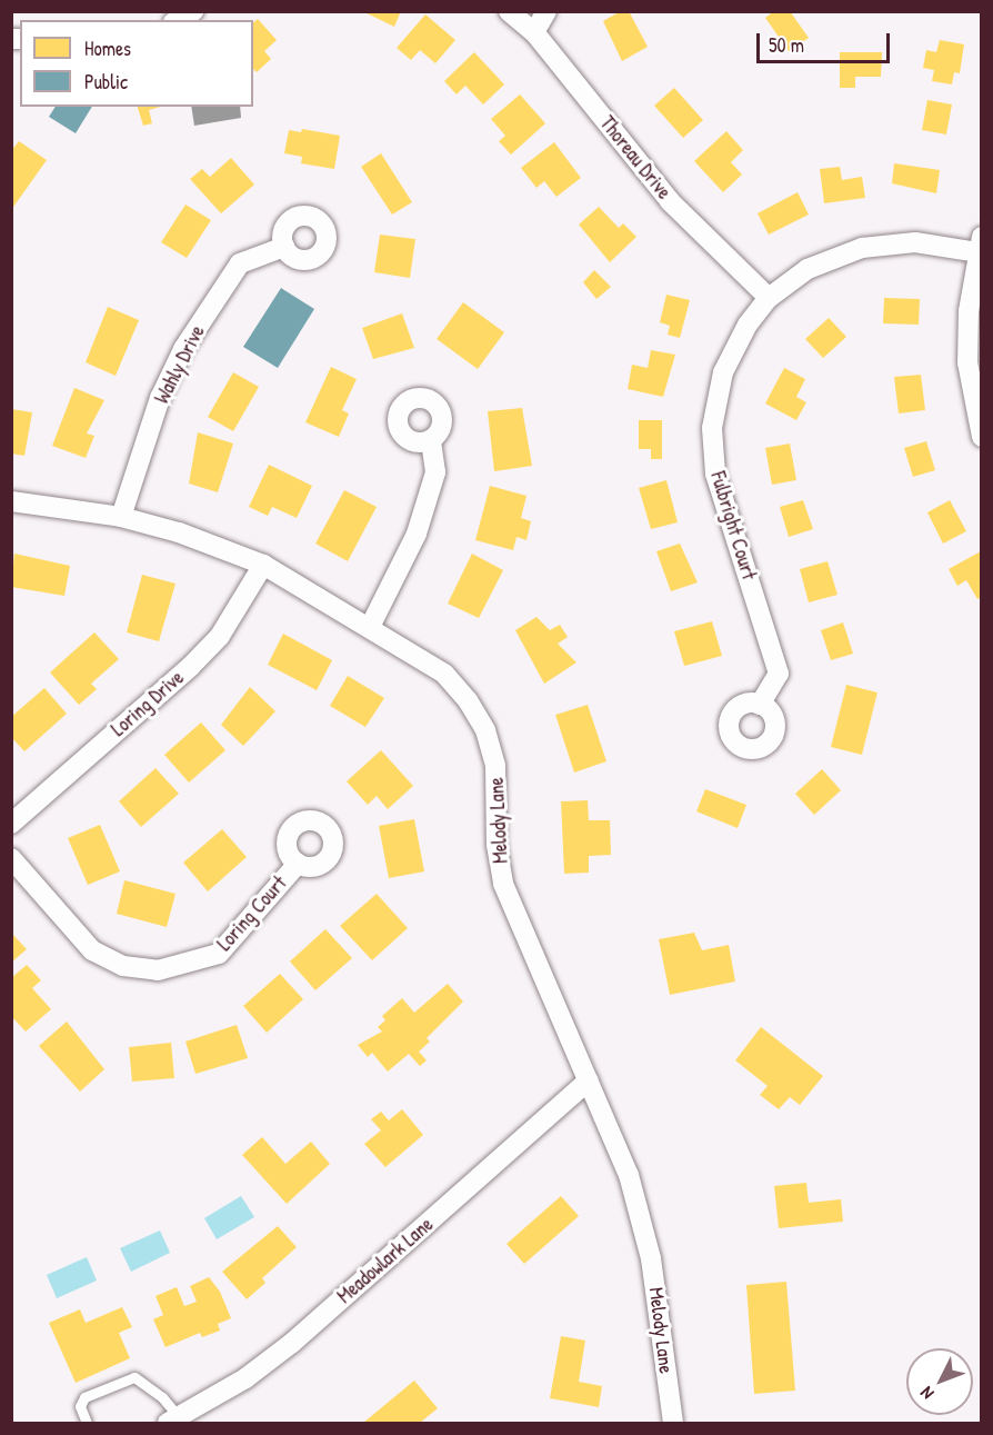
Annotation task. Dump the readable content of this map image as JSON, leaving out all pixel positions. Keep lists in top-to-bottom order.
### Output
{
  "streets": {
    "street": [
      "Thoreau Drive",
      "Wahly Drive",
      "Fulbright Court",
      "Loring Drive",
      "Melody Lane",
      "Loring Court",
      "Meadowlark Lane"
    ]
  },
  "crossings": [
    ["Thoreau Drive", "Fulbright Court"],
    ["Wahly Drive", "Melody Lane"],
    ["Loring Drive", "Melody Lane"],
    ["Melody Lane", "Meadowlark Lane"]
  ],
  "legend": ["Homes", "Public"],
  "scale_bar": "50 m",
  "north": "bottom left"
}
